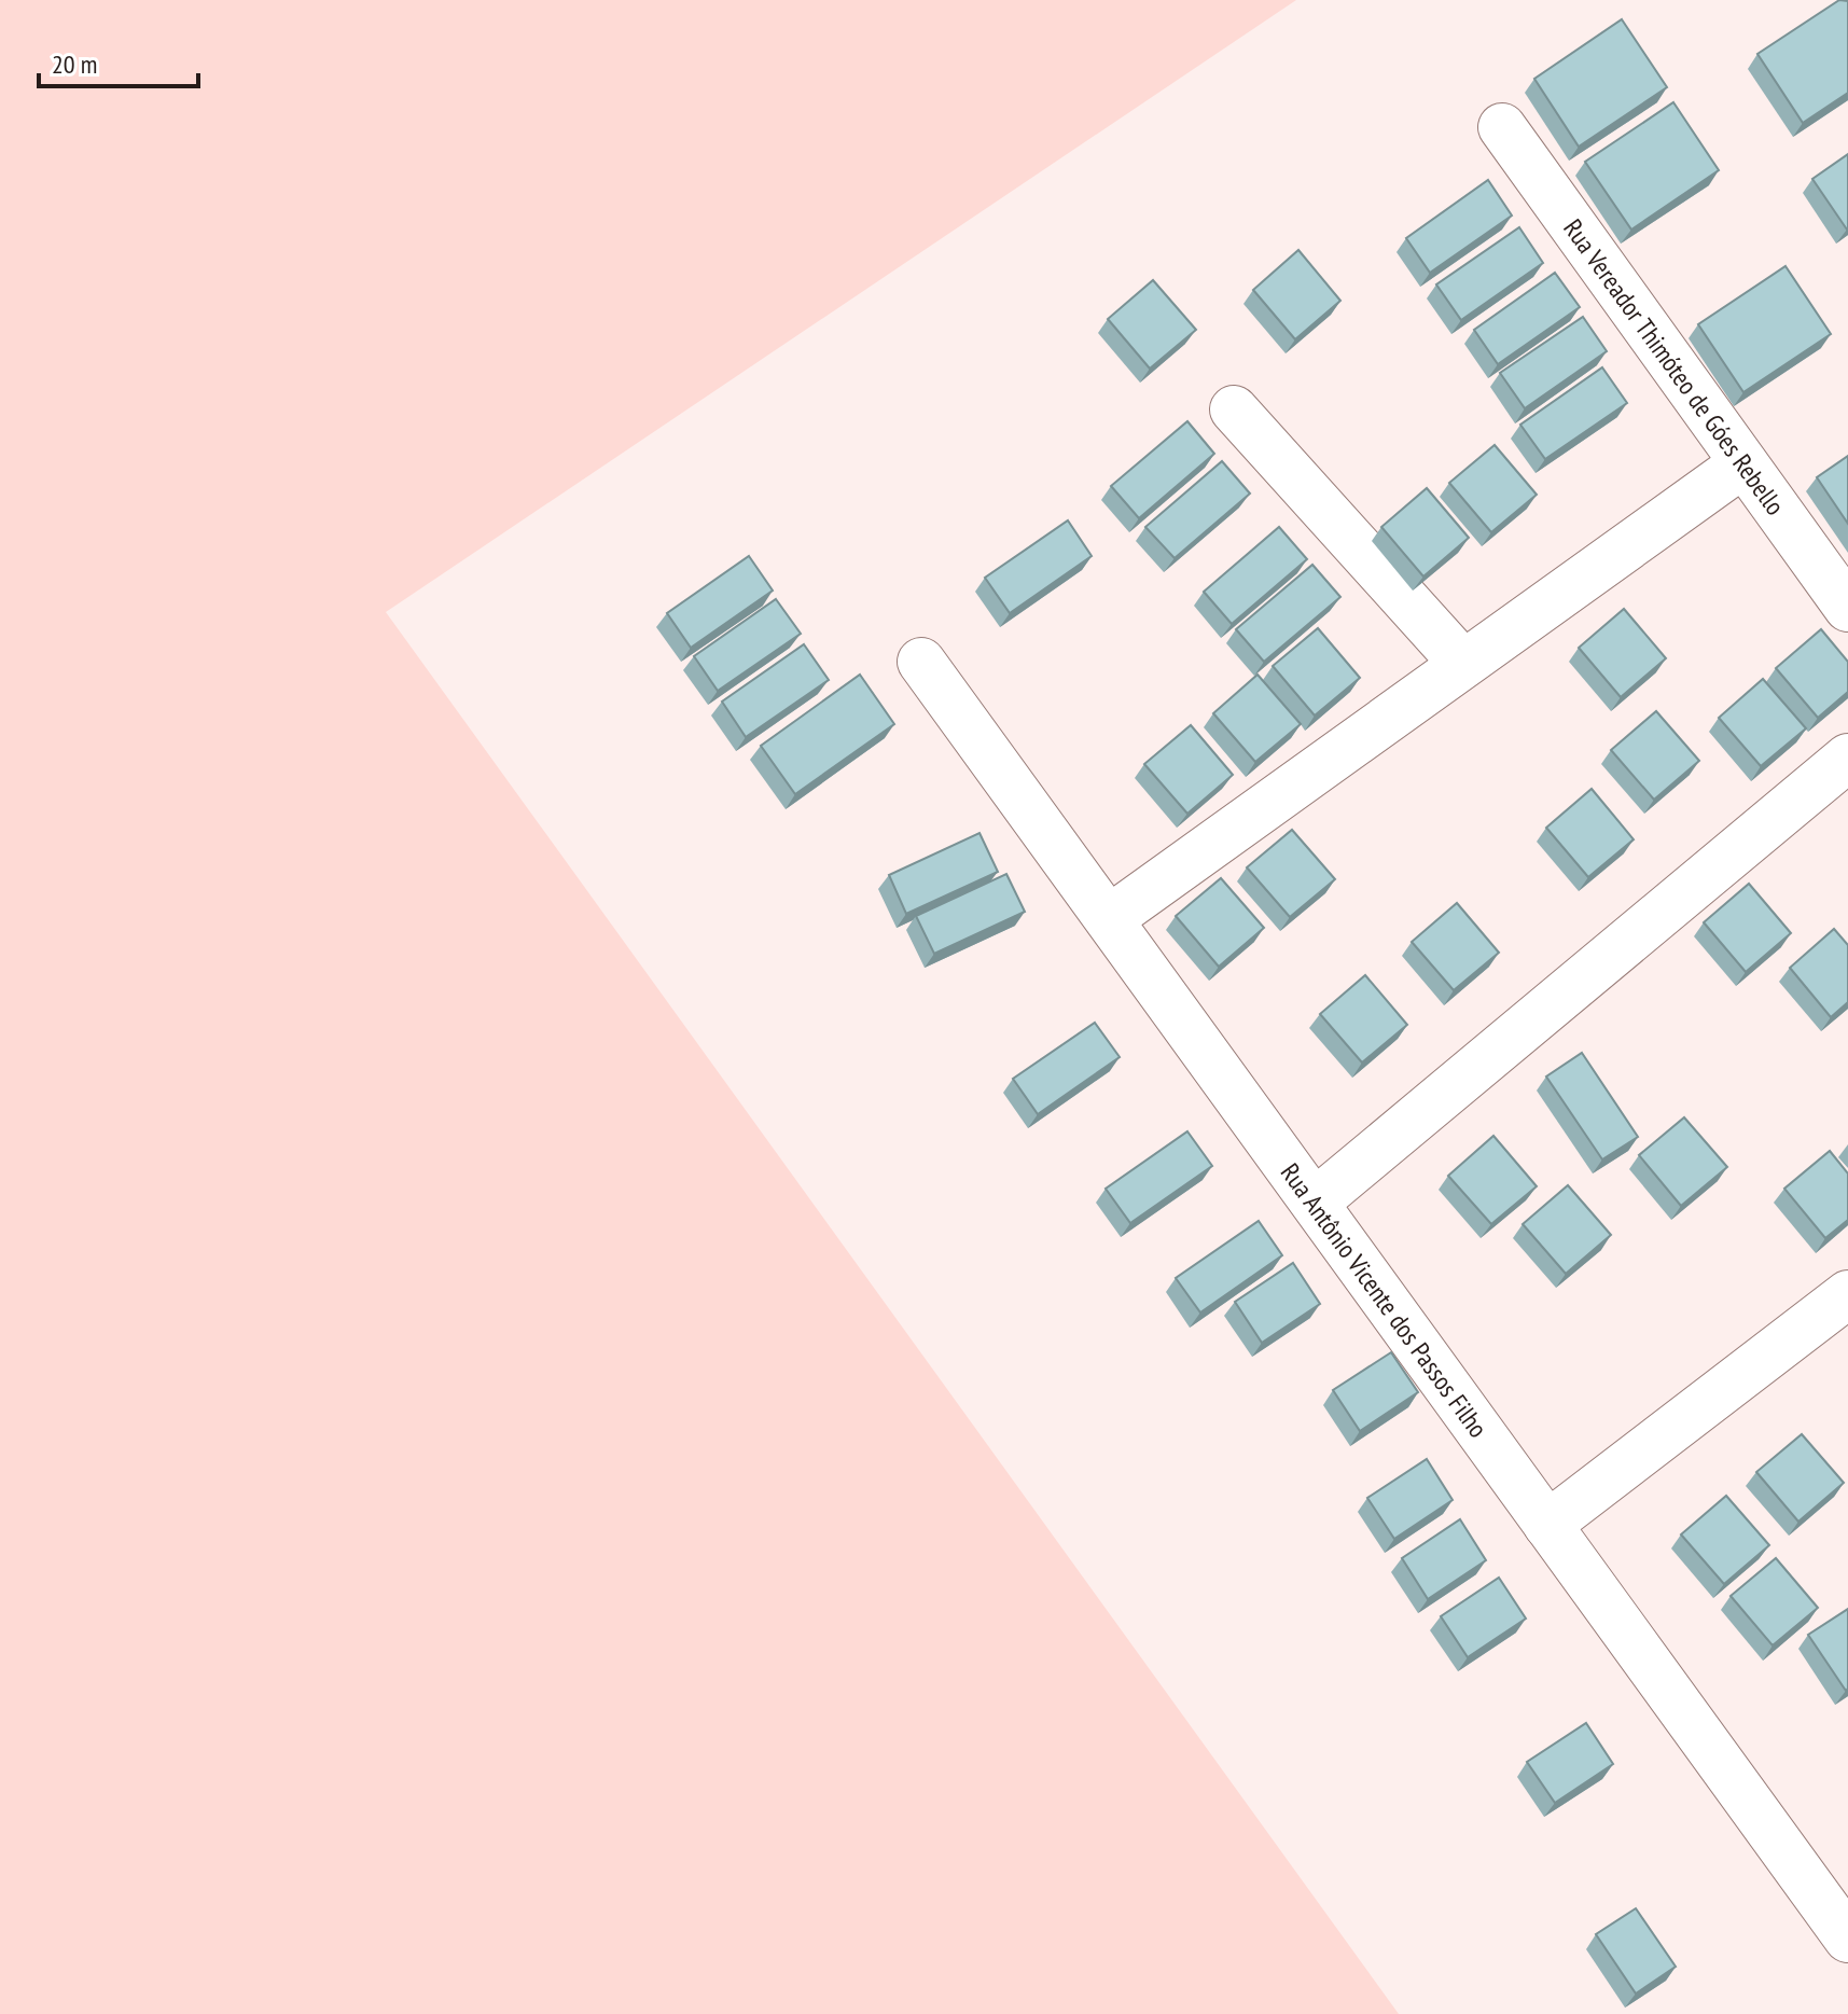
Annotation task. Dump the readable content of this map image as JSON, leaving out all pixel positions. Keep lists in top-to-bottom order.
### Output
{
  "streets": {
    "street": ["Rua Vereador Thimóteo de Góes Rebello", "Rua Antônio Vicente dos Passos Filho"]
  },
  "scale_bar": "20 m"
}
